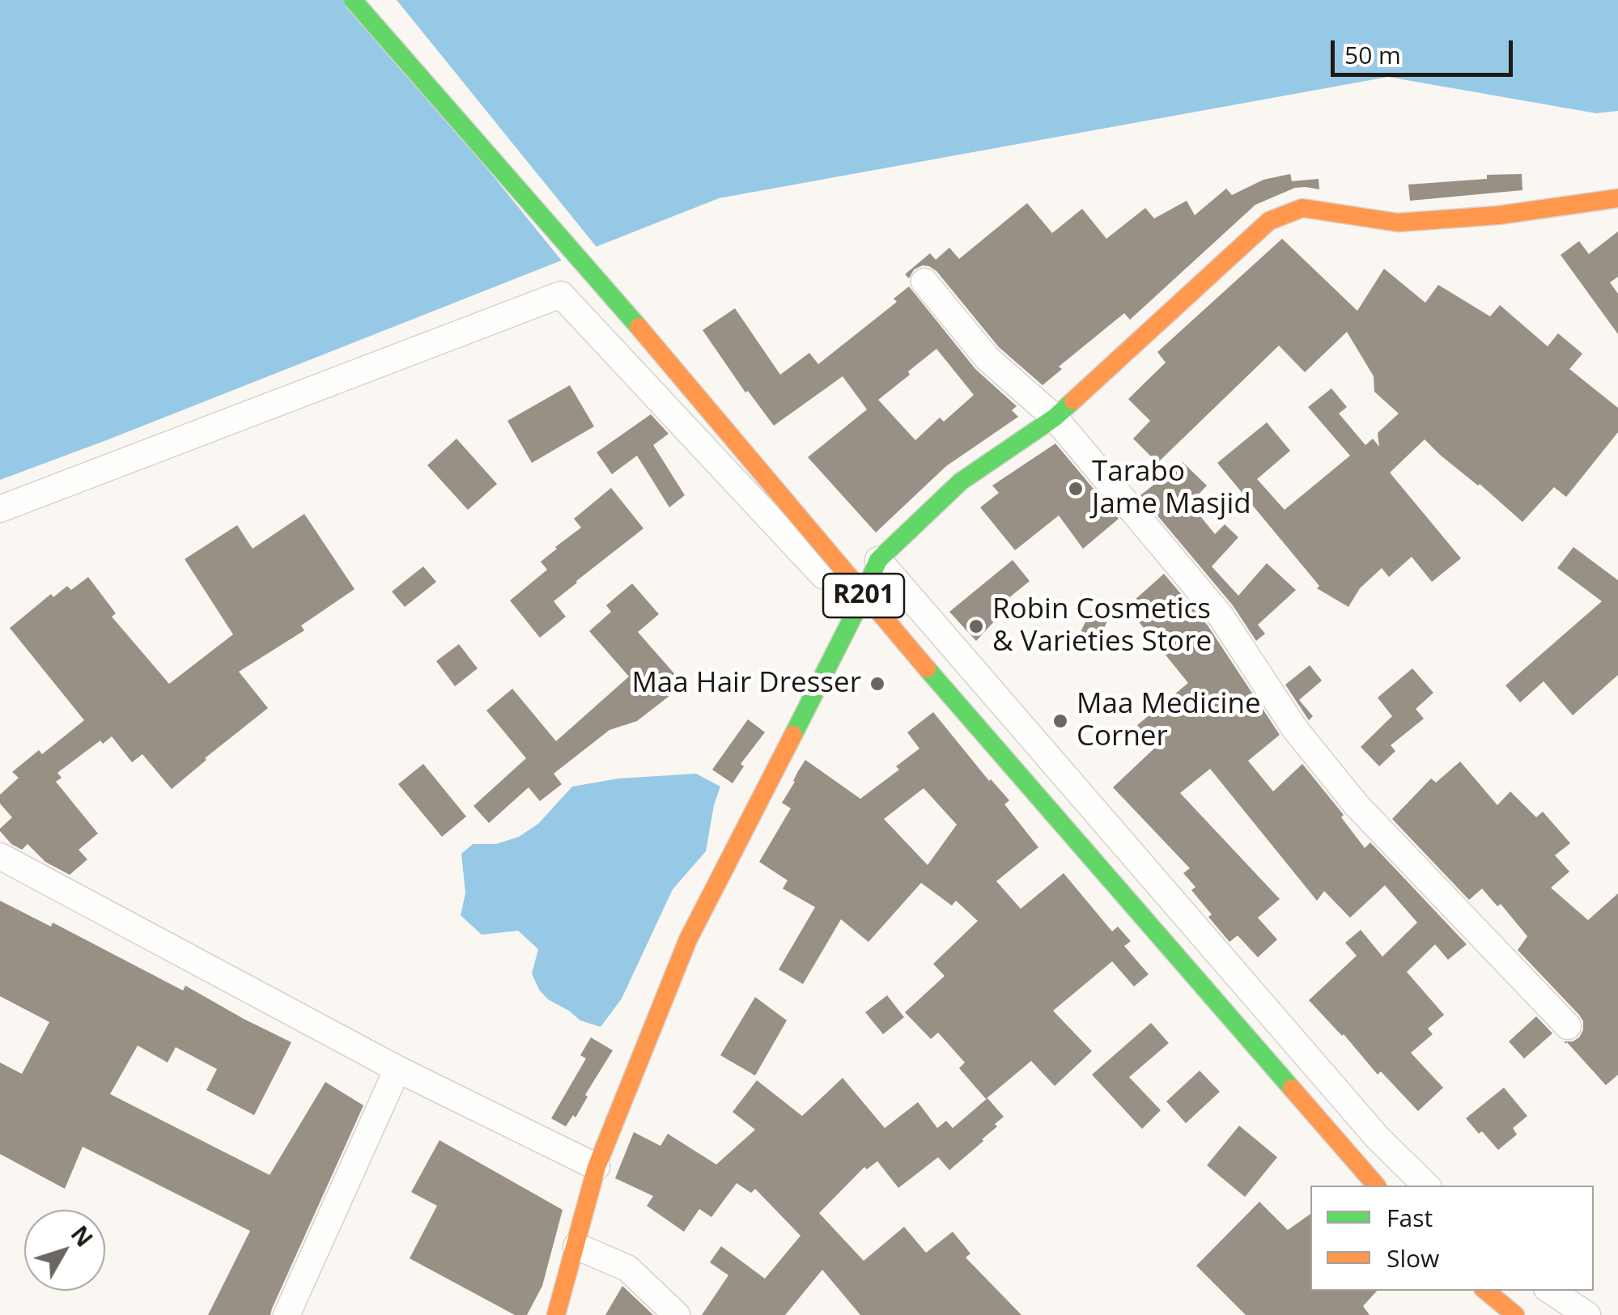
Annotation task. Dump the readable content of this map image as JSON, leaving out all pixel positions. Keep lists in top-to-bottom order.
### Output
{
  "streets": {
    "street": ["R201"]
  },
  "places": [
    "Tarabo Jame Masjid",
    "Robin Cosmetics & Varieties Store",
    "Maa Hair Dresser",
    "Maa Medicine Corner"
  ],
  "legend": ["Fast", "Slow"],
  "scale_bar": "50 m",
  "north": "top right"
}
